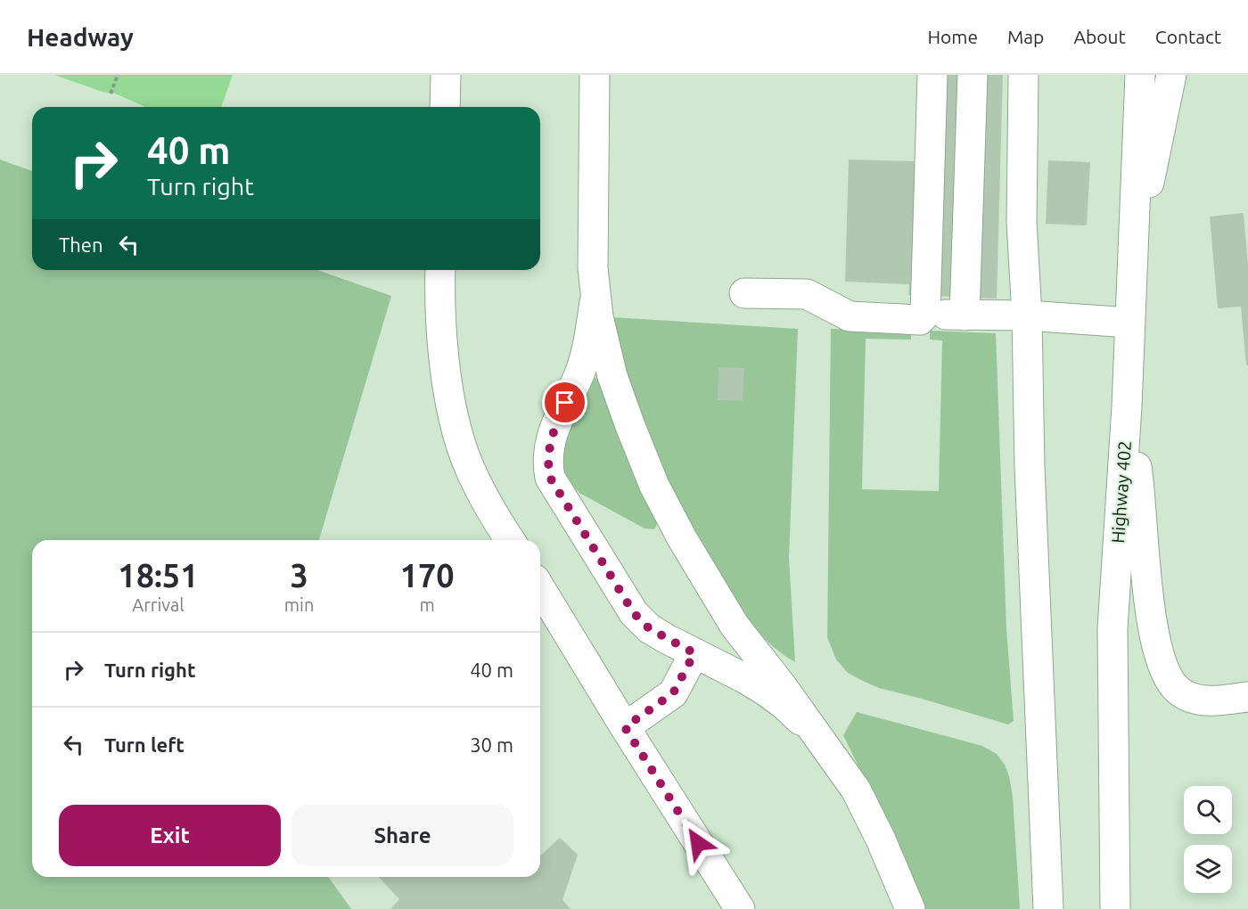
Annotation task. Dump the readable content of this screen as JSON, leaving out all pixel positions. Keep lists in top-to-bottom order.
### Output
{
  "streets": {
    "main road": ["Highway 402"]
  },
  "page": {
    "header": "Headway",
    "nav": [
      "Home",
      "Map",
      "About",
      "Contact"
    ],
    "turn": ["40 m", "Turn right"],
    "then": "Then",
    "eta": [
      "18:51",
      "Arrival",
      "3",
      "min",
      "170",
      "m"
    ],
    "list": [
      {
        "name": "Turn right",
        "value": "40 m"
      },
      {
        "name": "Turn left",
        "value": "30 m"
      }
    ],
    "buttons": ["Exit", "Share"]
  }
}
